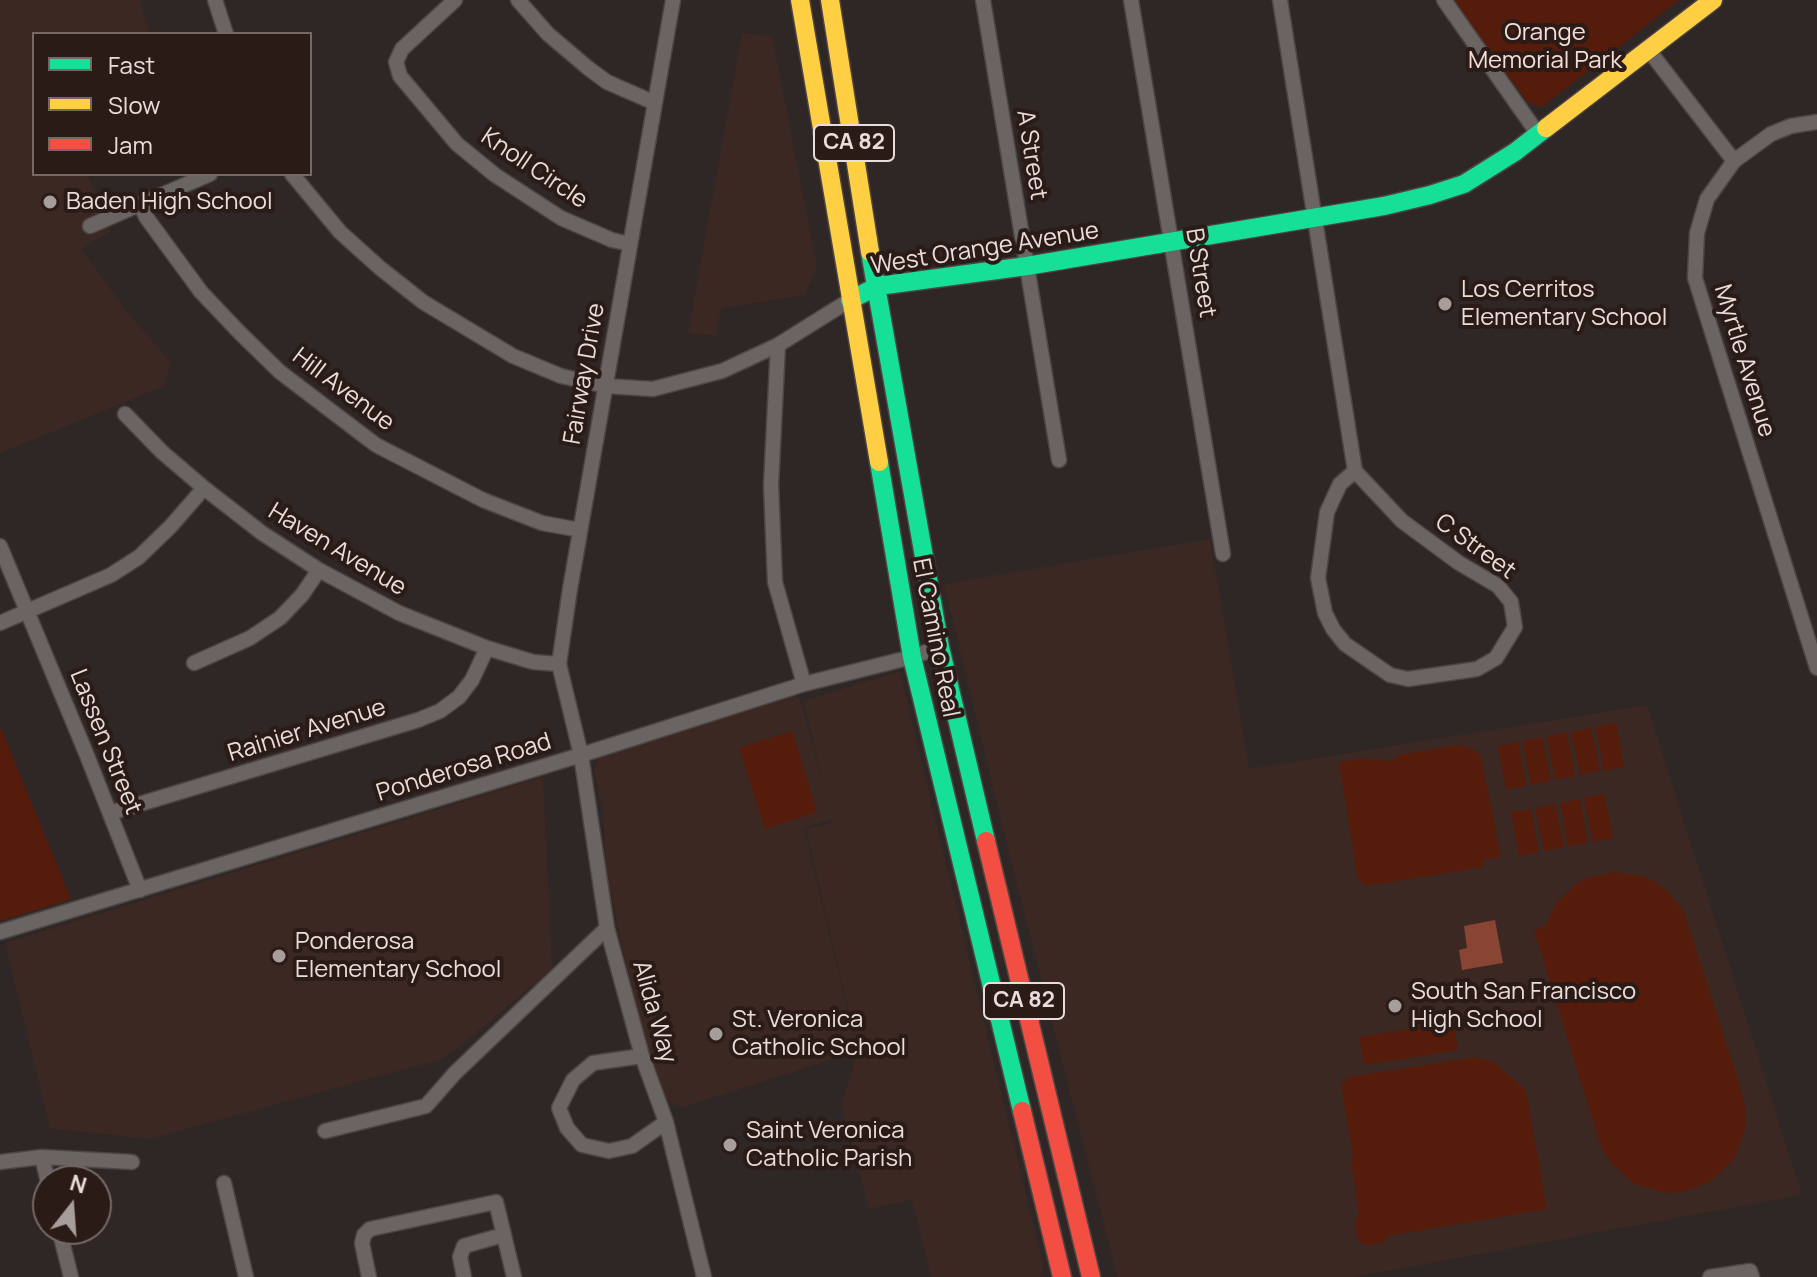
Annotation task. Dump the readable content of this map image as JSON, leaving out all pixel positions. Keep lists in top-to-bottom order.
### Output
{
  "streets": {
    "main road": ["CA 82", "West Orange Avenue", "El Camino Real"],
    "street": [
      "A Street",
      "Knoll Circle",
      "B Street",
      "Myrtle Avenue",
      "Fairway Drive",
      "Hill Avenue",
      "C Street",
      "Haven Avenue",
      "Rainier Avenue",
      "Lassen Street",
      "Ponderosa Road",
      "Alida Way"
    ]
  },
  "crossings": [
    ["A Street", "West Orange Avenue"],
    ["Knoll Circle", "Fairway Drive"],
    ["West Orange Avenue", "B Street"],
    ["West Orange Avenue", "Fairway Drive"],
    ["West Orange Avenue", "El Camino Real"],
    ["Fairway Drive", "Hill Avenue"],
    ["Fairway Drive", "Haven Avenue"],
    ["Fairway Drive", "Ponderosa Road"],
    ["Fairway Drive", "Alida Way"],
    ["Haven Avenue", "Rainier Avenue"],
    ["El Camino Real", "Ponderosa Road"],
    ["Rainier Avenue", "Lassen Street"],
    ["Lassen Street", "Ponderosa Road"],
    ["Ponderosa Road", "Alida Way"]
  ],
  "parks": ["Orange Memorial Park"],
  "places": [
    "Baden High School",
    "Los Cerritos Elementary School",
    "Ponderosa Elementary School",
    "South San Francisco High School",
    "St. Veronica Catholic School",
    "Saint Veronica Catholic Parish"
  ],
  "legend": ["Fast", "Slow", "Jam"],
  "north": "top"
}
